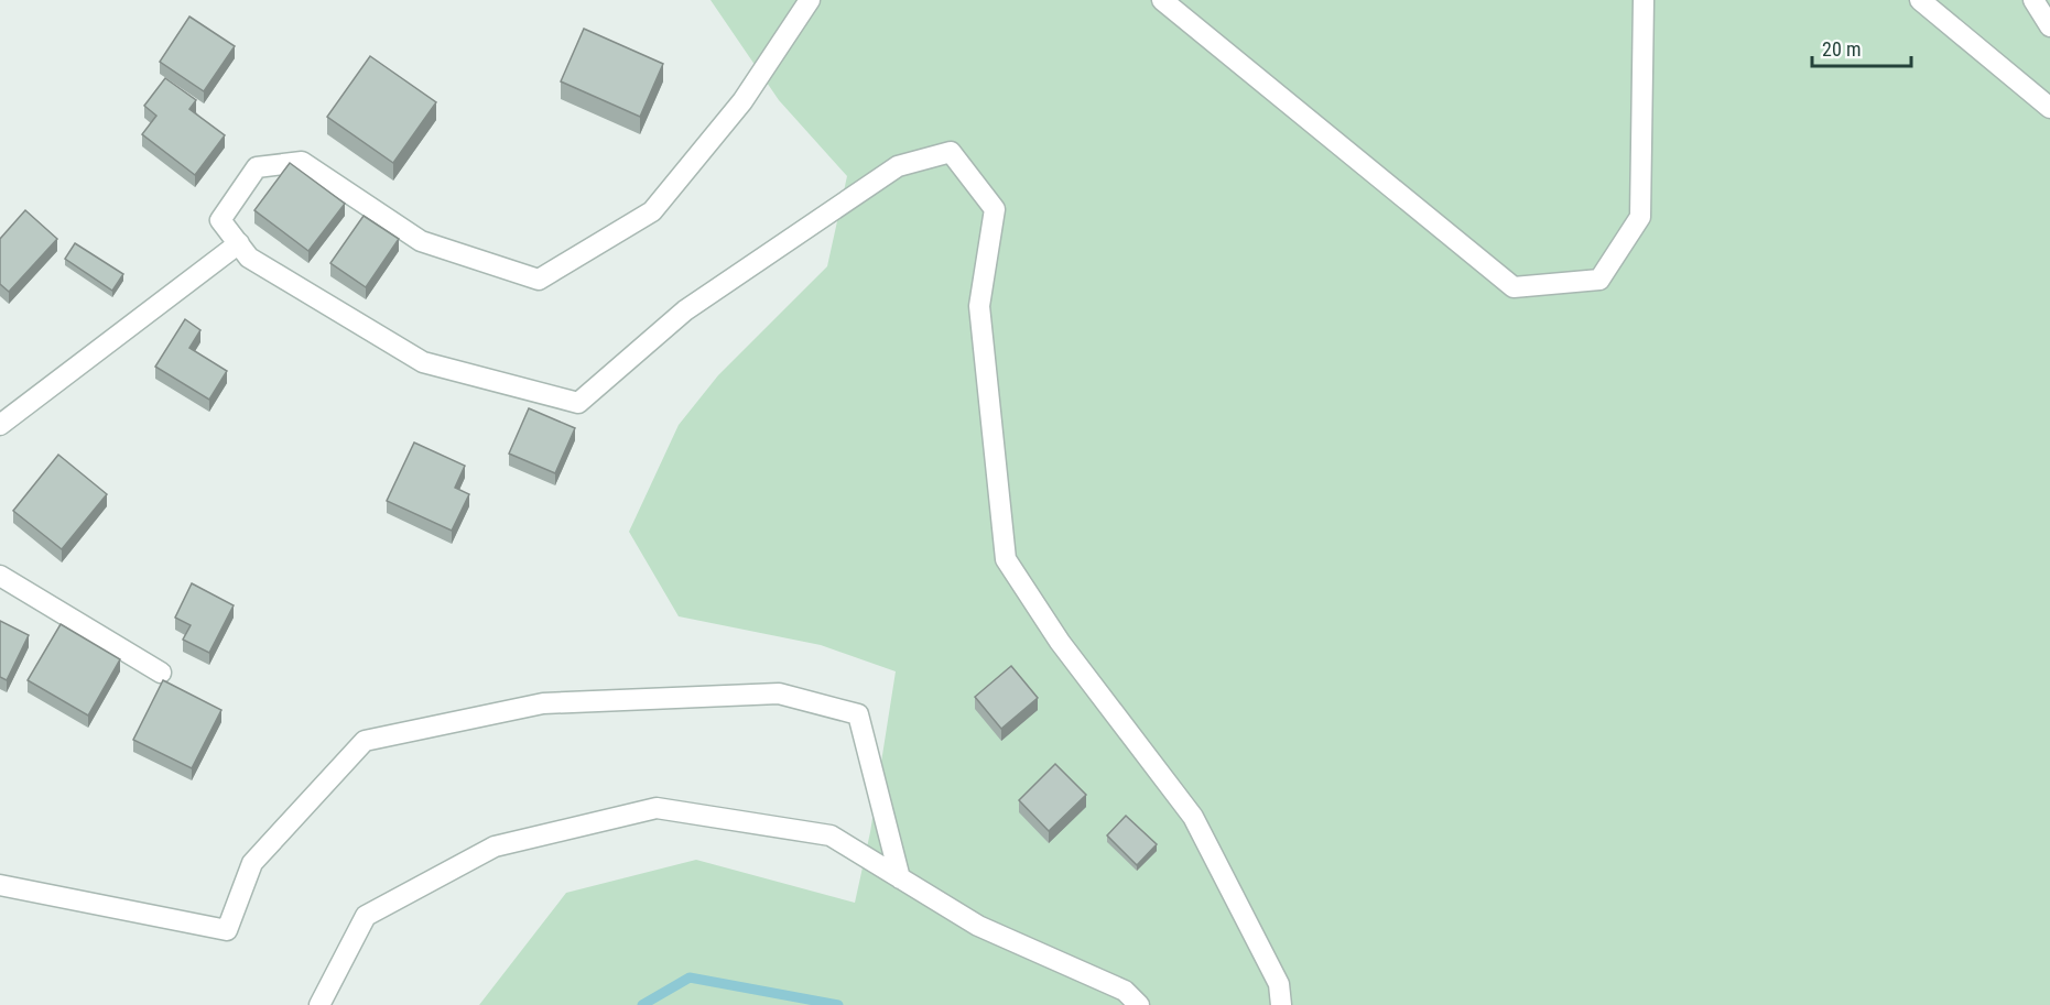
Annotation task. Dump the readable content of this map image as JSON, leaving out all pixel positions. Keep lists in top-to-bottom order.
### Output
{
  "scale_bar": "20 m"
}
